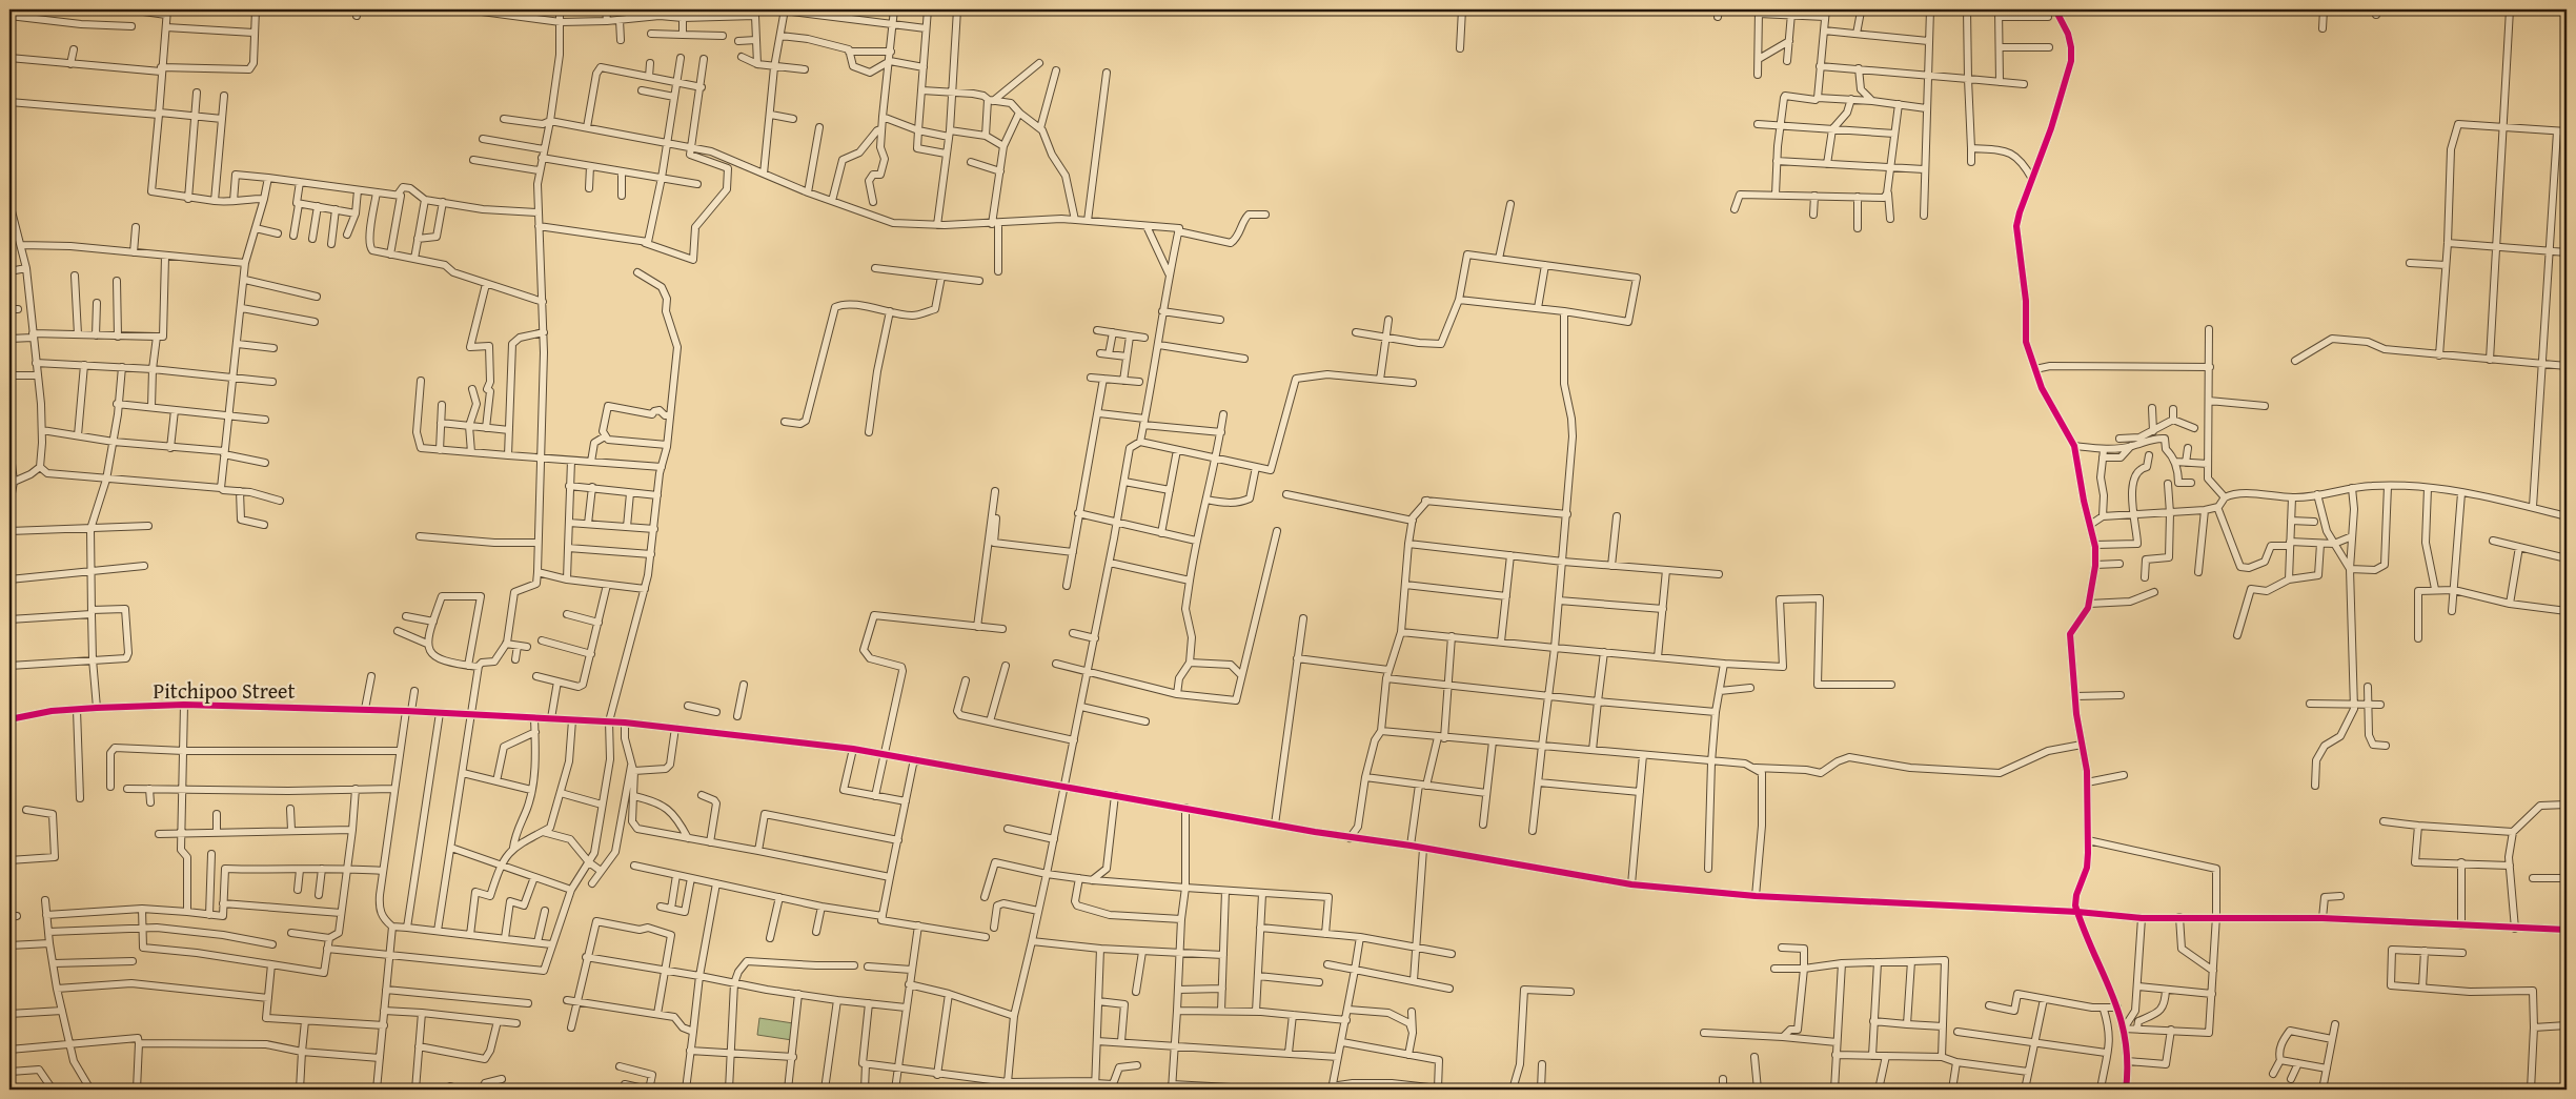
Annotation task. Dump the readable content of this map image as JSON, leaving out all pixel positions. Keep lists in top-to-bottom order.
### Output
{
  "streets": {
    "street": ["Pitchipoo Street"]
  }
}
